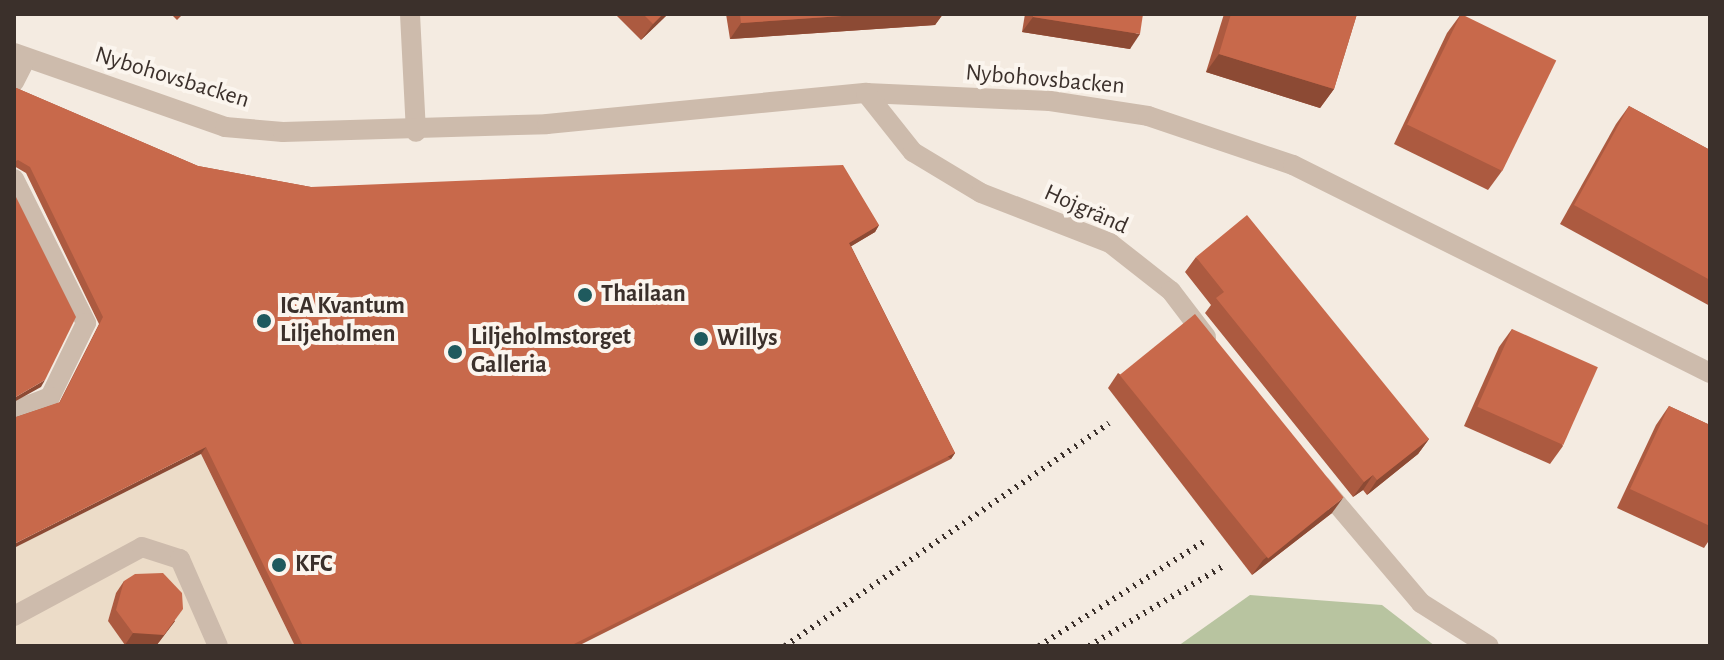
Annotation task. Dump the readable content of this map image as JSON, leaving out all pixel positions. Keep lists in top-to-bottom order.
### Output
{
  "streets": {
    "street": ["Nybohovsbacken", "Hojgränd"]
  },
  "crossings": [
    ["Nybohovsbacken", "Hojgränd"]
  ],
  "places": [
    "Thailaan",
    "ICA Kvantum Liljeholmen",
    "Willys",
    "Liljeholmstorget Galleria",
    "KFC"
  ]
}
